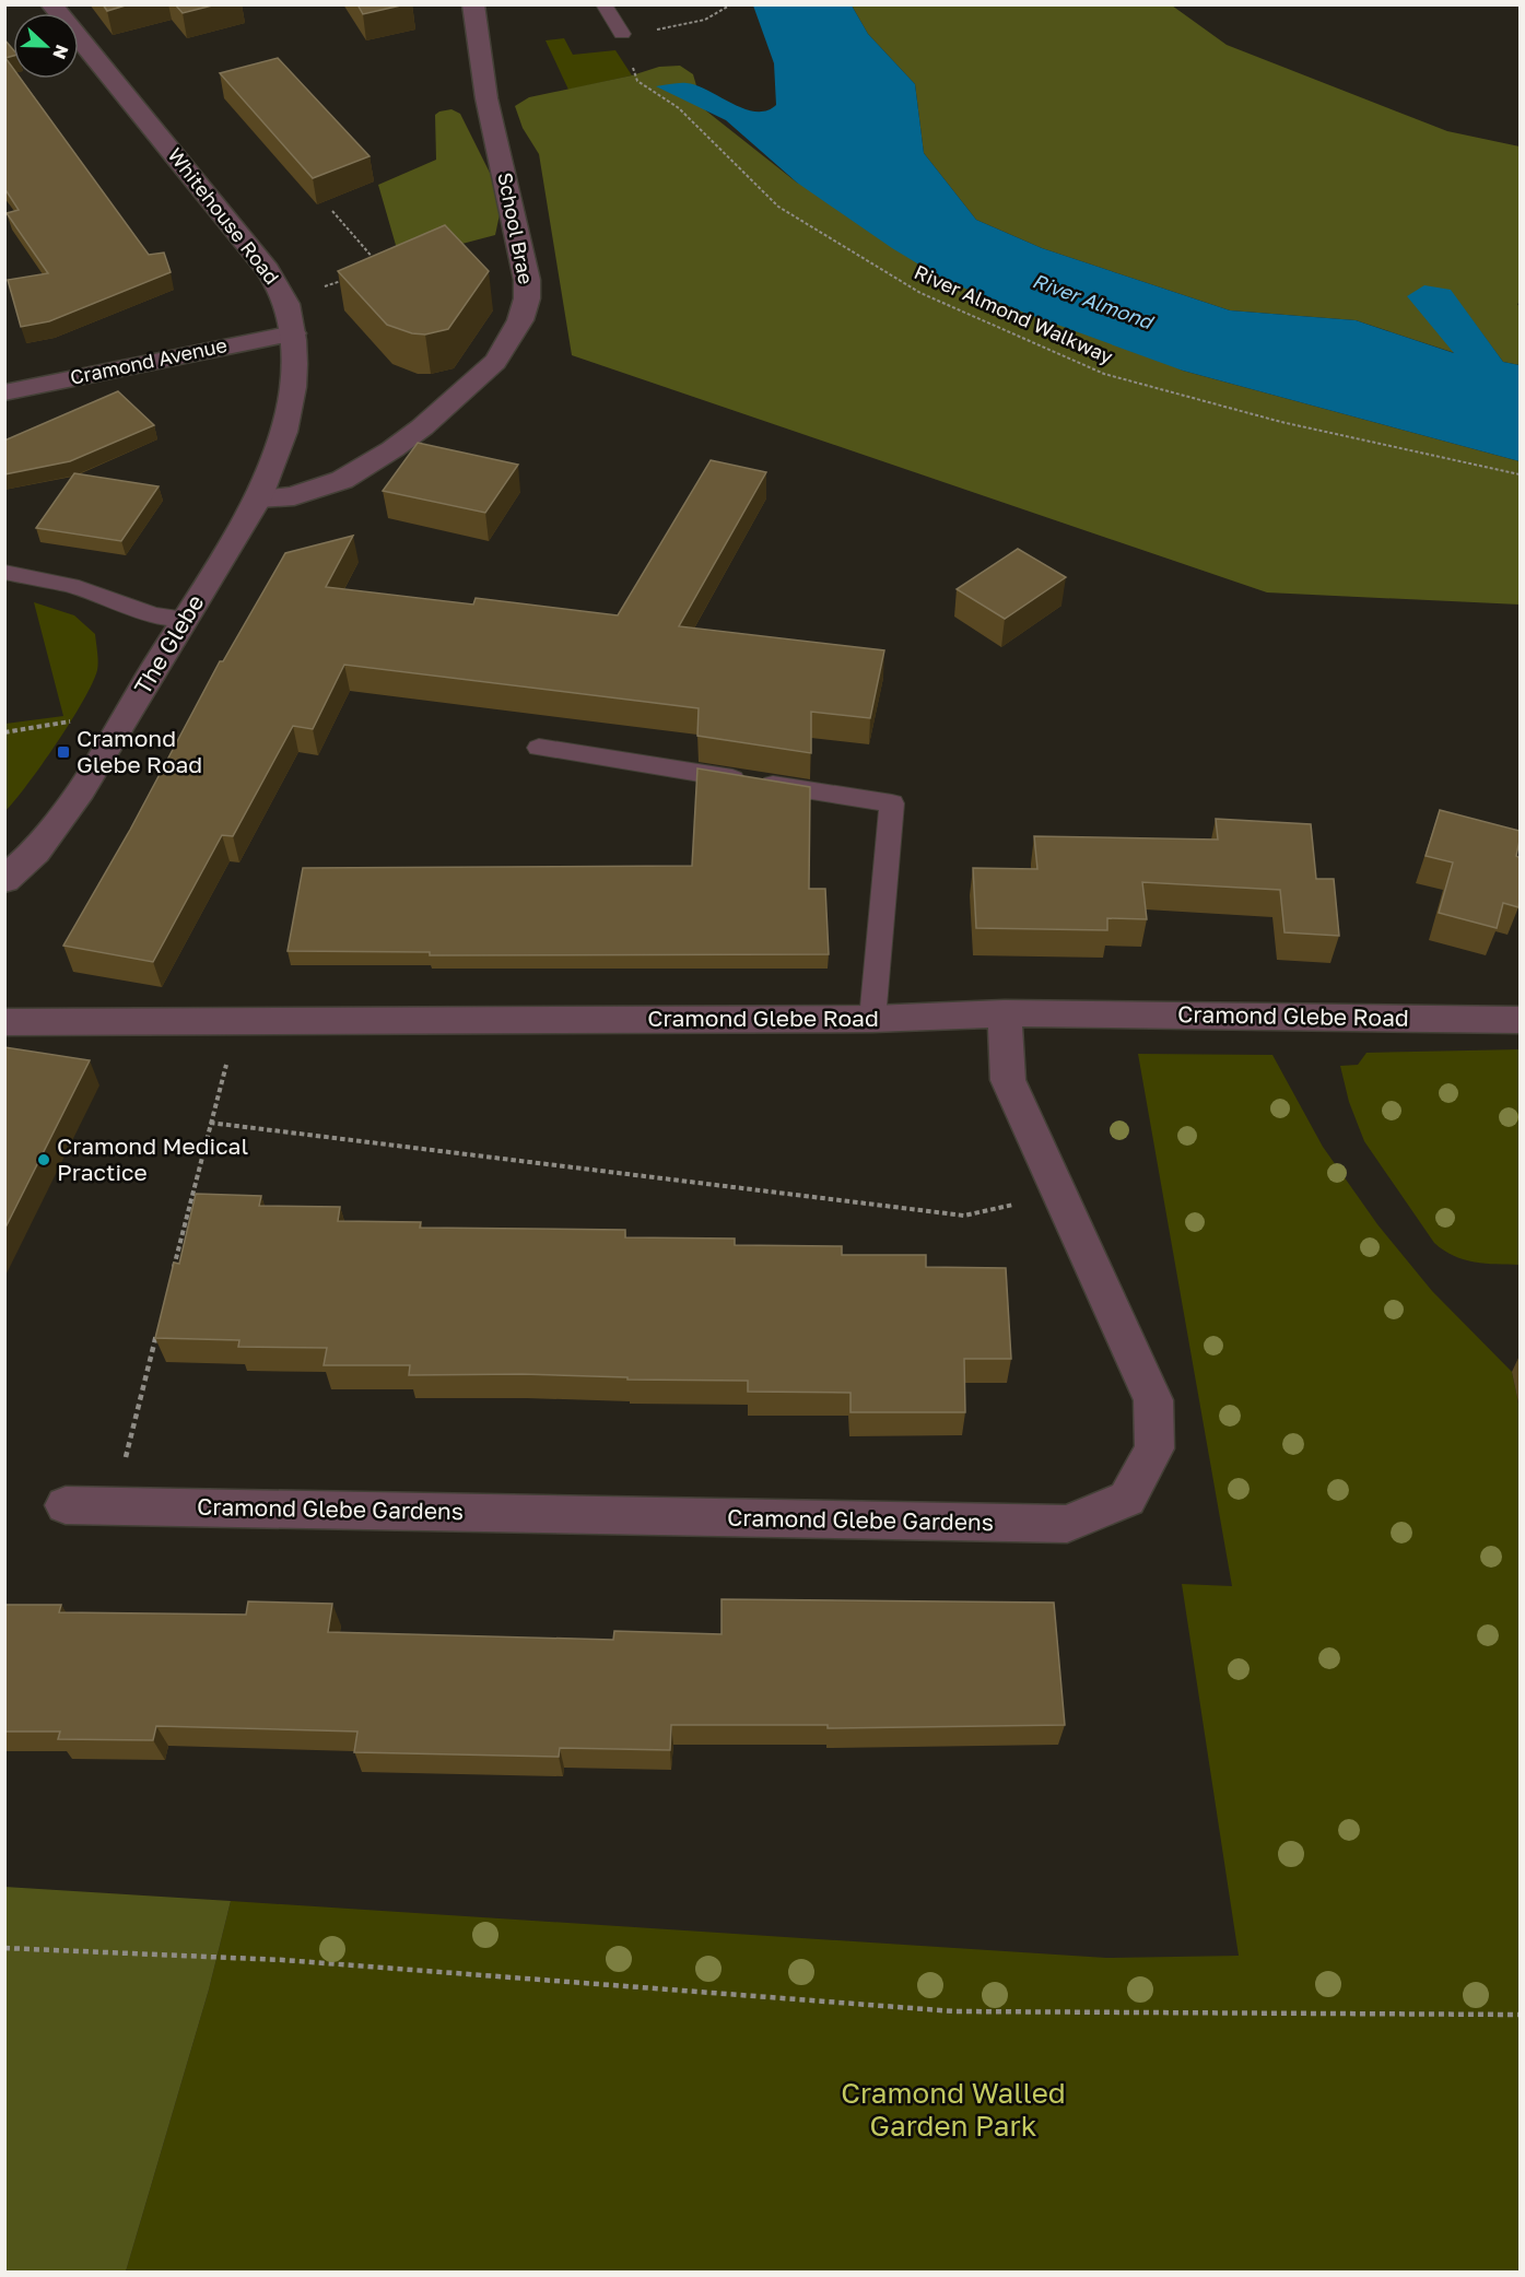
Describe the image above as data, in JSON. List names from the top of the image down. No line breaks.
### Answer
{"streets":{"street":["Whitehouse Road","School Brae","Cramond Avenue","The Glebe","Cramond Glebe Road","Cramond Glebe Gardens"],"path":["River Almond Walkway"]},"crossings":[["Whitehouse Road","School Brae"],["Whitehouse Road","Cramond Avenue"],["Whitehouse Road","The Glebe"],["School Brae","The Glebe"],["Cramond Glebe Road","Cramond Glebe Gardens"]],"water":["River Almond"],"parks":["Cramond Walled Garden Park"],"places":{"transit":["Cramond Glebe Road"],"other":["Cramond Medical Practice"]},"north":"right"}
